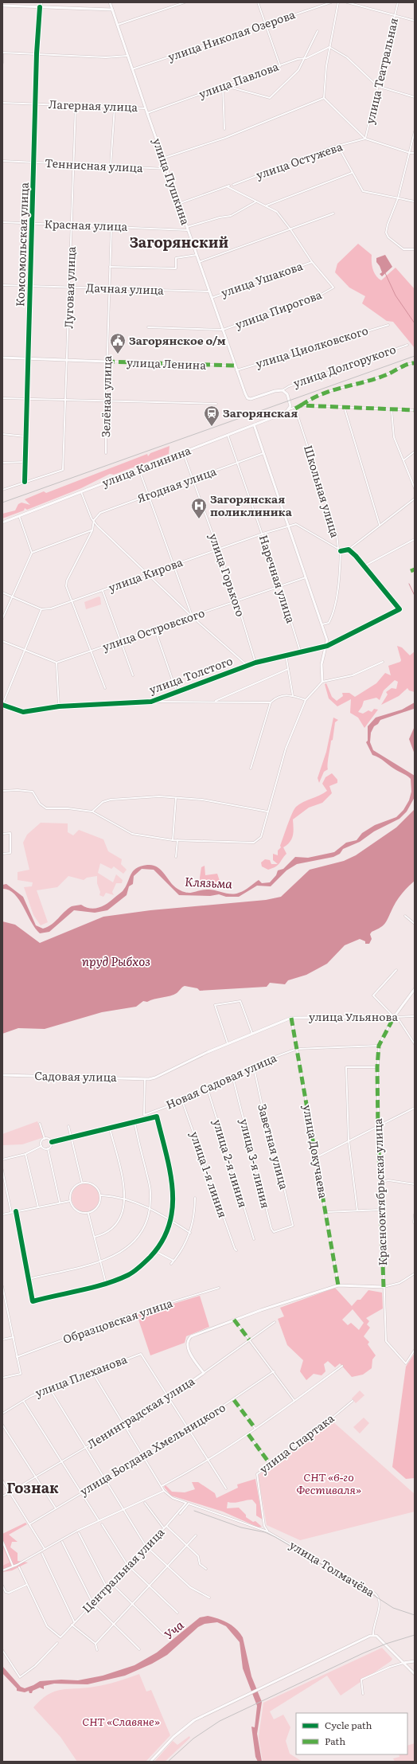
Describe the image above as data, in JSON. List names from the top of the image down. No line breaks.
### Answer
{"streets":{"street":["улица Николая Озерова","улица Театральная","улица Павлова","Лагерная улица","улица Остужева","Теннисная улица","улица Пушкина","Красная улица","Комсомольская улица","улица Ушакова","Луговая улица","Дачная улица","улица Пирогова","улица Циолковского","улица Ленина","улица Долгорукого","Зелёная улица","улица Калинина","Ягодная улица","Школьная улица","улица Кирова","улица Горького","Наречная улица","улица Островского","улица Толстого","улица Ульянова","Садовая улица","Новая Садовая улица","Заветная улица","улица Докучаева","улица 2-я линия","улица 3-я линия","улица 1-я линия","Краснооктябрьская улица","Образцовская улица","улица Плеханова","Ленинградская улица","улица Спартака","улица Богдана Хмельницкого","улица Толмачёва","Центральная улица"]},"crossings":[["улица Николая Озерова","улица Пушкина"],["улица Театральная","улица Остужева"],["улица Павлова","улица Пушкина"],["Лагерная улица","улица Пушкина"],["Лагерная улица","Комсомольская улица"],["Лагерная улица","Луговая улица"],["Теннисная улица","улица Пушкина"],["Теннисная улица","Комсомольская улица"],["Теннисная улица","Луговая улица"],["улица Пушкина","Красная улица"],["улица Пушкина","улица Ушакова"],["улица Пушкина","Дачная улица"],["улица Пушкина","улица Пирогова"],["улица Пушкина","улица Циолковского"],["улица Пушкина","улица Ленина"],["улица Пушкина","улица Долгорукого"],["Красная улица","Комсомольская улица"],["Красная улица","Луговая улица"],["Красная улица","Зелёная улица"],["Комсомольская улица","Луговая улица"],["Комсомольская улица","Дачная улица"],["Комсомольская улица","улица Ленина"],["улица Ушакова","улица Пирогова"],["Луговая улица","Дачная улица"],["Луговая улица","улица Ленина"],["Дачная улица","Зелёная улица"],["улица Ленина","Зелёная улица"],["улица Калинина","улица Горького"],["улица Калинина","Наречная улица"],["Ягодная улица","улица Горького"],["Ягодная улица","Наречная улица"],["улица Кирова","улица Горького"],["улица Кирова","Наречная улица"],["улица Горького","улица Островского"],["улица Горького","улица Толстого"],["Наречная улица","улица Островского"],["Наречная улица","улица Толстого"],["улица Ульянова","улица Докучаева"],["улица Ульянова","Краснооктябрьская улица"],["Садовая улица","Новая Садовая улица"],["Новая Садовая улица","Заветная улица"],["Новая Садовая улица","улица Докучаева"],["Новая Садовая улица","улица 2-я линия"],["Новая Садовая улица","улица 3-я линия"],["Новая Садовая улица","улица 1-я линия"],["Новая Садовая улица","Краснооктябрьская улица"],["Заветная улица","улица 3-я линия"],["улица Плеханова","Ленинградская улица"],["улица Спартака","улица Толмачёва"]],"districts":["Загорянский","Гознак"],"water":["Клязьма","пруд Рыбхоз","Уча"],"parks":["СНТ «6-го Фестиваля»","СНТ «Славяне»"],"places":{"public building":["Загорянское о/м"],"station":["Загорянская"],"hospital":["Загорянская поликлиника"]},"legend":["Cycle path","Path"]}
